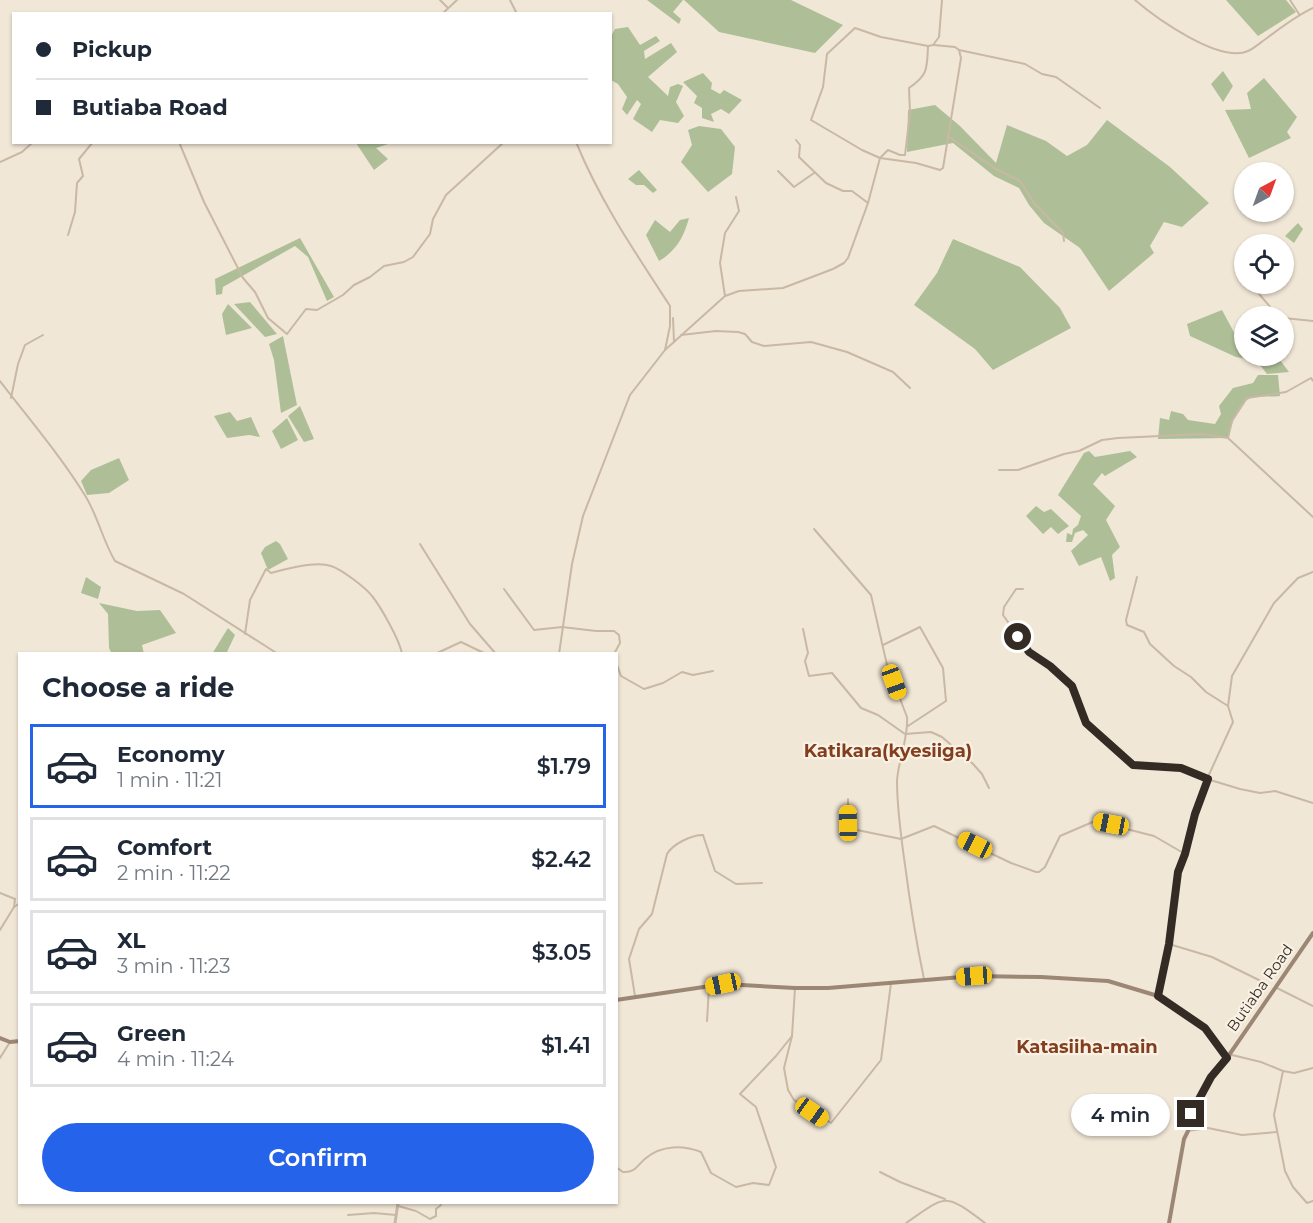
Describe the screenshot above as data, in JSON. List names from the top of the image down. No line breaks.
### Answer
{"streets":{"main road":["Butiaba Road"]},"districts":["Katikara(kyesiiga)","Katasiiha-main"],"north":"top right","page":{"banner":["Pickup","Butiaba Road"],"heading":"Choose a ride","list":[{"name":"Economy","note":"1 min · 11:21","value":"$1.79"},{"name":"Comfort","note":"2 min · 11:22","value":"$2.42"},{"name":"XL","note":"3 min · 11:23","value":"$3.05"},{"name":"Green","note":"4 min · 11:24","value":"$1.41"}],"bubble":"4 min","buttons":"Confirm"}}
